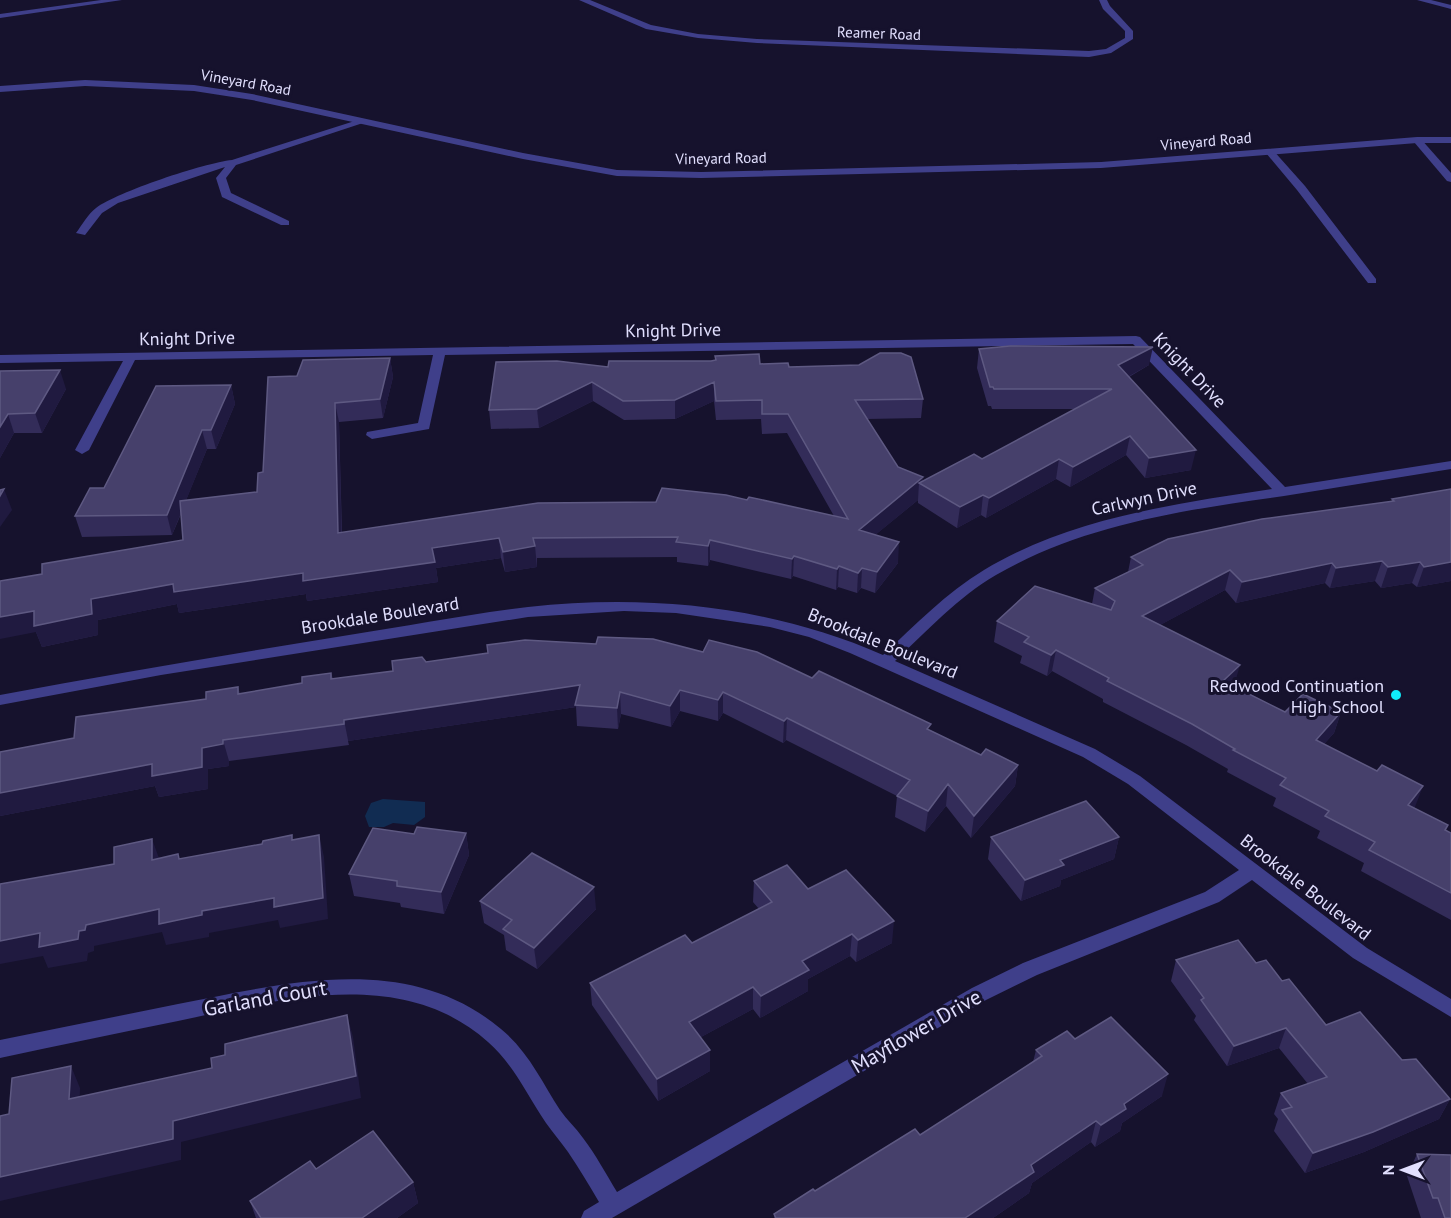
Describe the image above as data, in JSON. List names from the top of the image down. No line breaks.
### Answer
{"streets":{"street":["Reamer Road","Vineyard Road","Knight Drive","Carlwyn Drive","Brookdale Boulevard","Garland Court","Mayflower Drive"]},"crossings":[["Knight Drive","Carlwyn Drive"],["Carlwyn Drive","Brookdale Boulevard"],["Brookdale Boulevard","Mayflower Drive"],["Garland Court","Mayflower Drive"]],"places":["Redwood Continuation High School"],"north":"left"}
